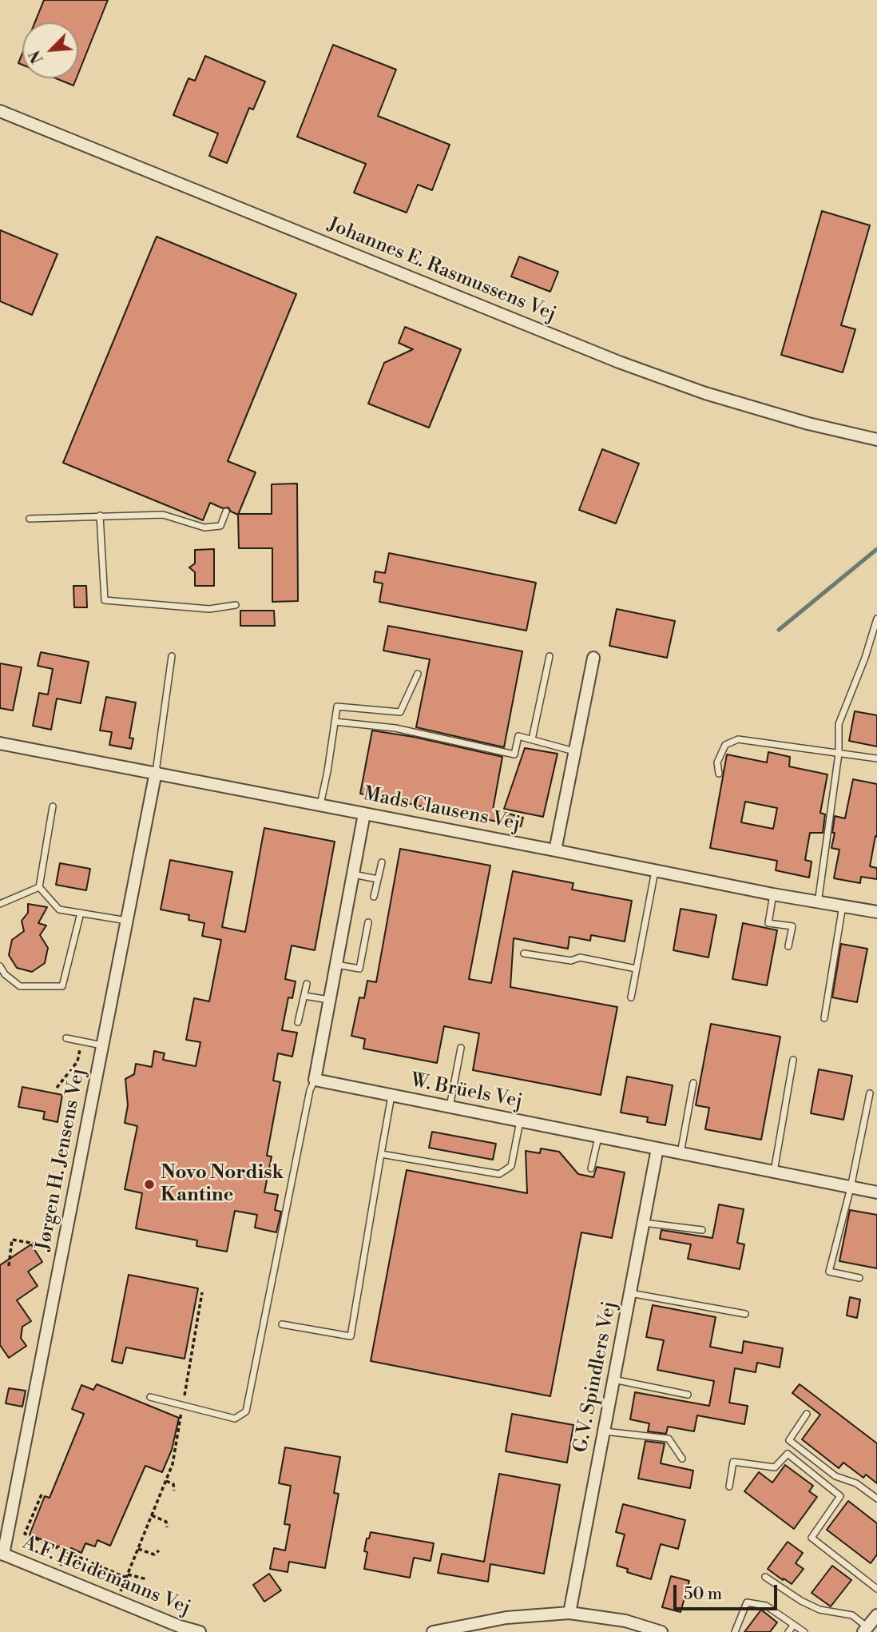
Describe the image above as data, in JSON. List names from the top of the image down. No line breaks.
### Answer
{"streets":{"street":["Johannes E. Rasmussens Vej","Mads Clausens Vej","W. Brüels Vej","Jørgen H. Jensens Vej","G.V. Spindlers Vej","A.F. Heidemanns Vej"]},"crossings":[["Mads Clausens Vej","Jørgen H. Jensens Vej"],["W. Brüels Vej","G.V. Spindlers Vej"],["Jørgen H. Jensens Vej","A.F. Heidemanns Vej"]],"places":["Novo Nordisk Kantine"],"scale_bar":"50 m","north":"bottom left"}
